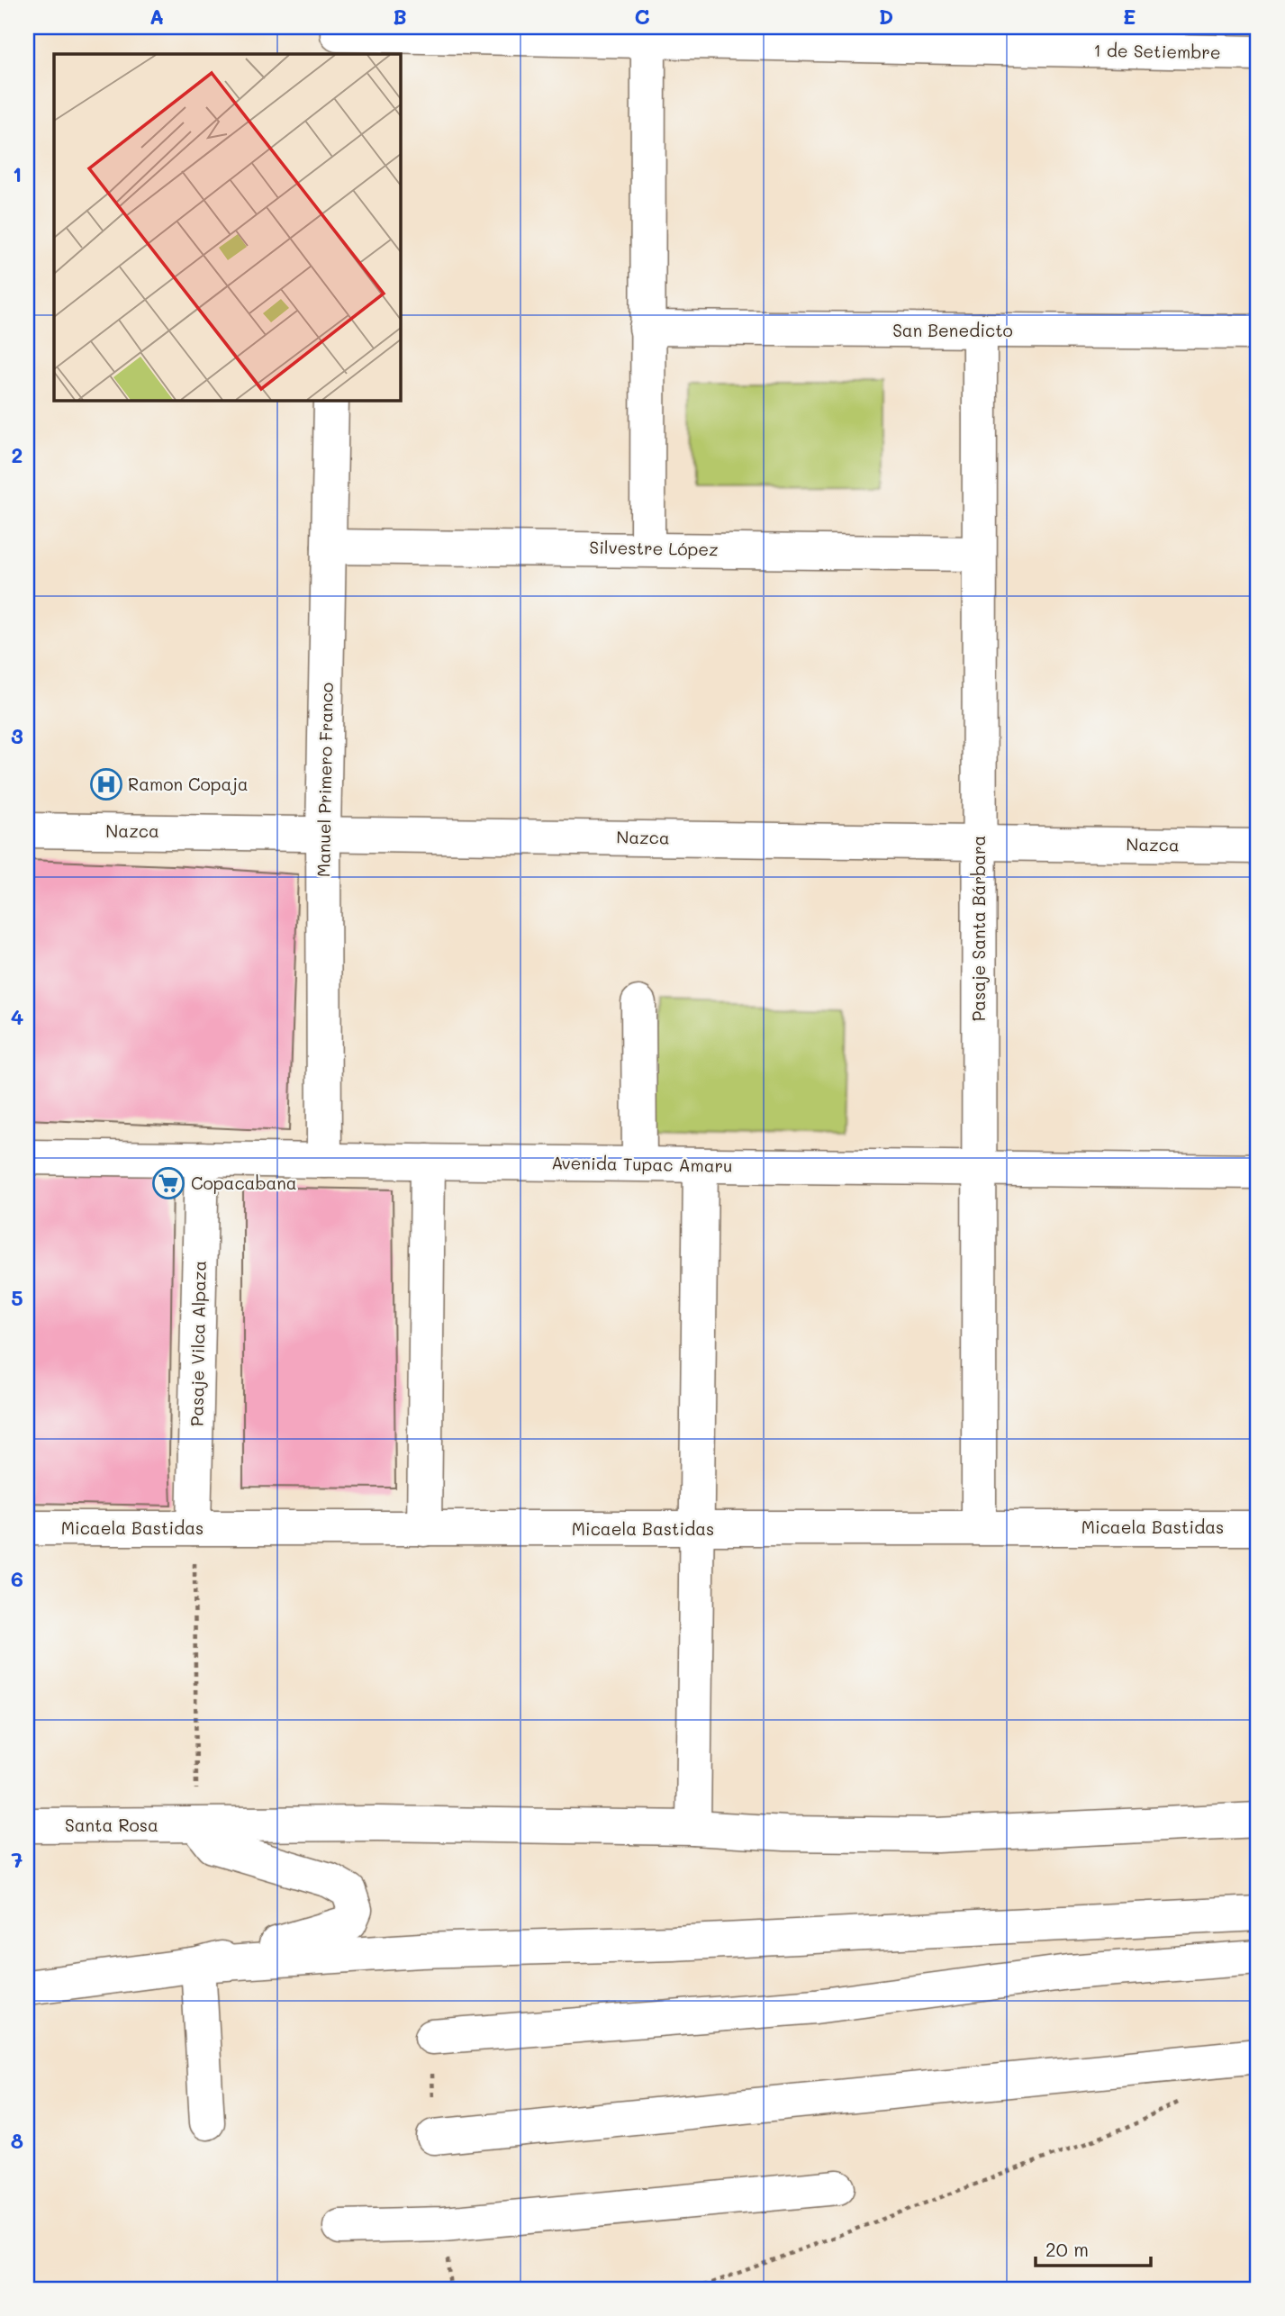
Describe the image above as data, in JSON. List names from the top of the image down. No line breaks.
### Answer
{"streets":{"street":["1 de Setiembre","San Benedicto","Silvestre López","Manuel Primero Franco","Nazca","Pasaje Santa Bárbara","Avenida Tupac Amaru","Pasaje Vilca Alpaza","Micaela Bastidas","Santa Rosa"]},"crossings":[["San Benedicto","Pasaje Santa Bárbara"],["Silvestre López","Manuel Primero Franco"],["Silvestre López","Pasaje Santa Bárbara"],["Manuel Primero Franco","Nazca"],["Manuel Primero Franco","Avenida Tupac Amaru"],["Nazca","Pasaje Santa Bárbara"],["Pasaje Santa Bárbara","Avenida Tupac Amaru"],["Pasaje Santa Bárbara","Micaela Bastidas"],["Avenida Tupac Amaru","Pasaje Vilca Alpaza"],["Pasaje Vilca Alpaza","Micaela Bastidas"]],"places":{"hospital":["Ramon Copaja"],"supermarket":["Copacabana"]},"scale_bar":"20 m","grid":{"columns":["A","B","C","D","E"],"rows":["1","2","3","4","5","6","7","8"]}}
